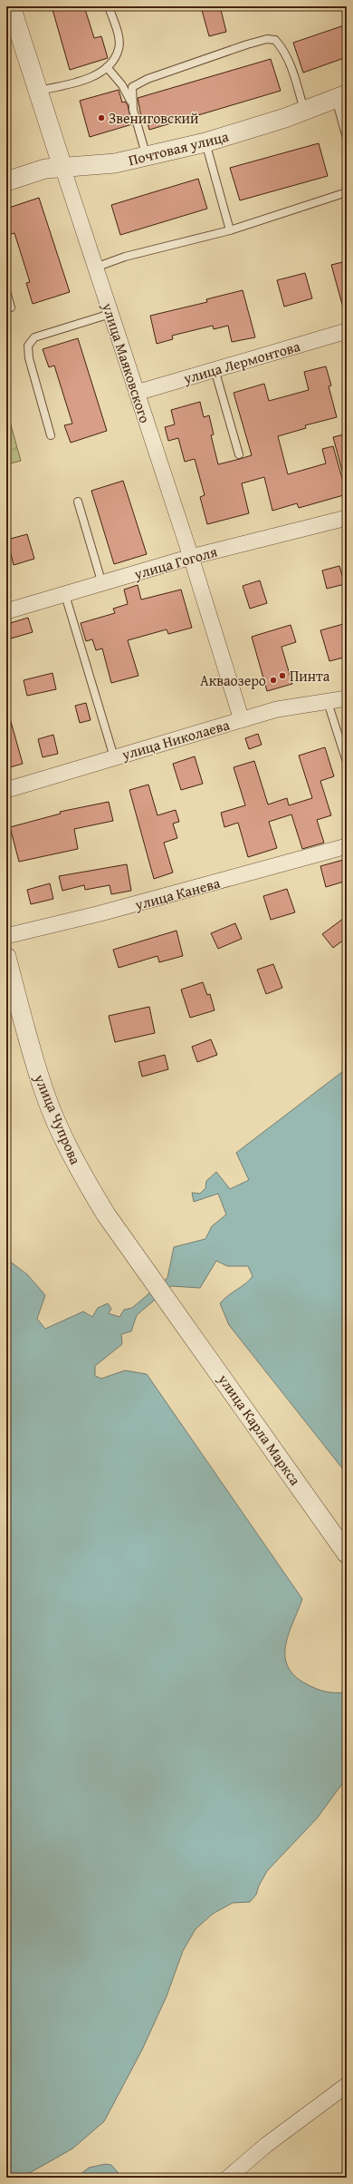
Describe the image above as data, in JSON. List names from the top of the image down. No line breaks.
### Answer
{"streets":{"street":["Почтовая улица","улица Лермонтова","улица Маяковского","улица Гоголя","улица Николаева","улица Канева","улица Чупрова","улица Карла Маркса"]},"crossings":[["Почтовая улица","улица Маяковского"],["улица Лермонтова","улица Маяковского"],["улица Маяковского","улица Гоголя"],["улица Маяковского","улица Николаева"],["улица Чупрова","улица Карла Маркса"]],"places":["Звениговский","Пинта","Акваозеро"]}
